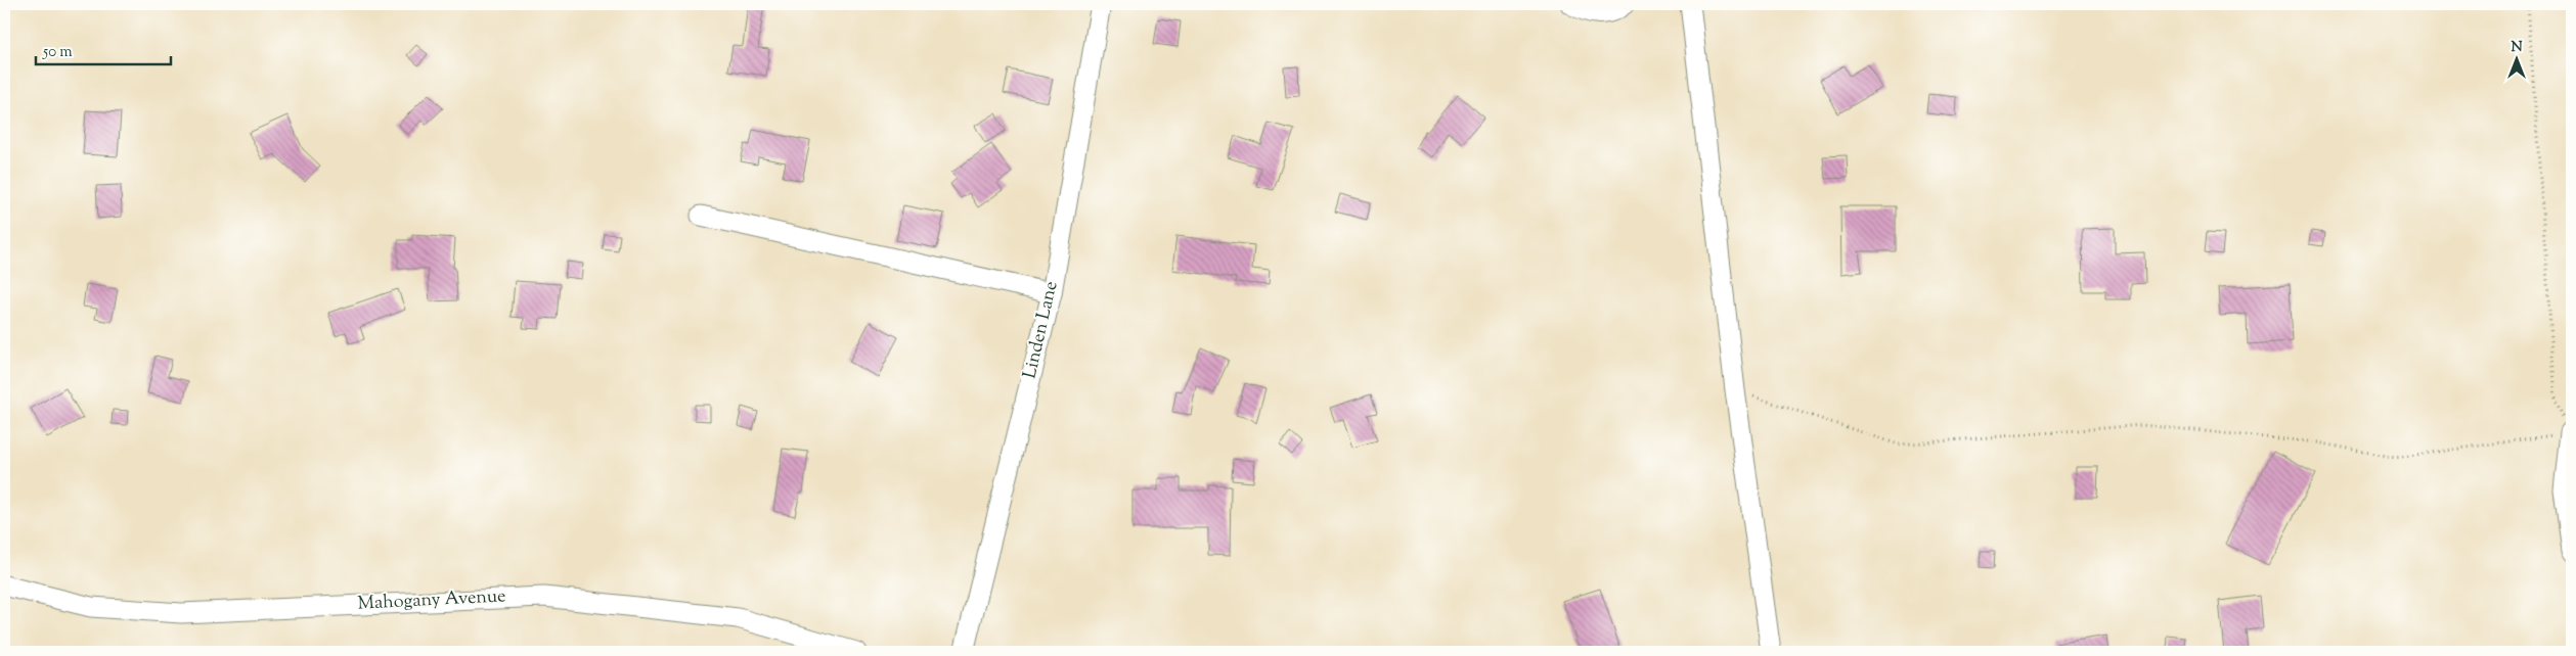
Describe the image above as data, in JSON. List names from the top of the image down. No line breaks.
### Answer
{"streets":{"street":["Linden Lane","Mahogany Avenue"]},"scale_bar":"50 m","north":"top"}
